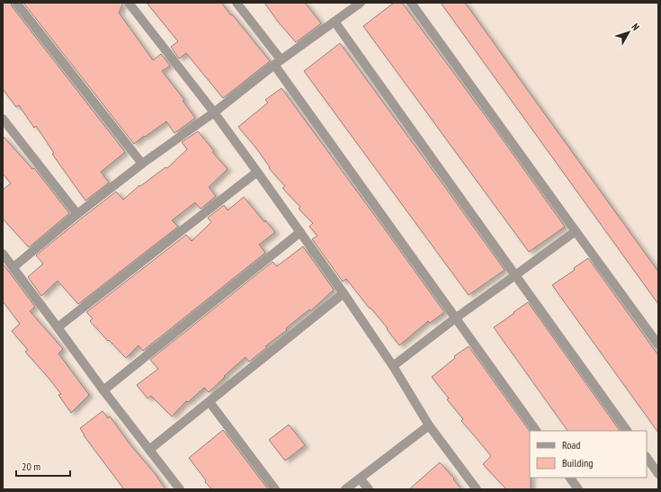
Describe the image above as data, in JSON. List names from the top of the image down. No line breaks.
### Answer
{"legend":["Road","Building"],"scale_bar":"20 m","north":"top right"}
